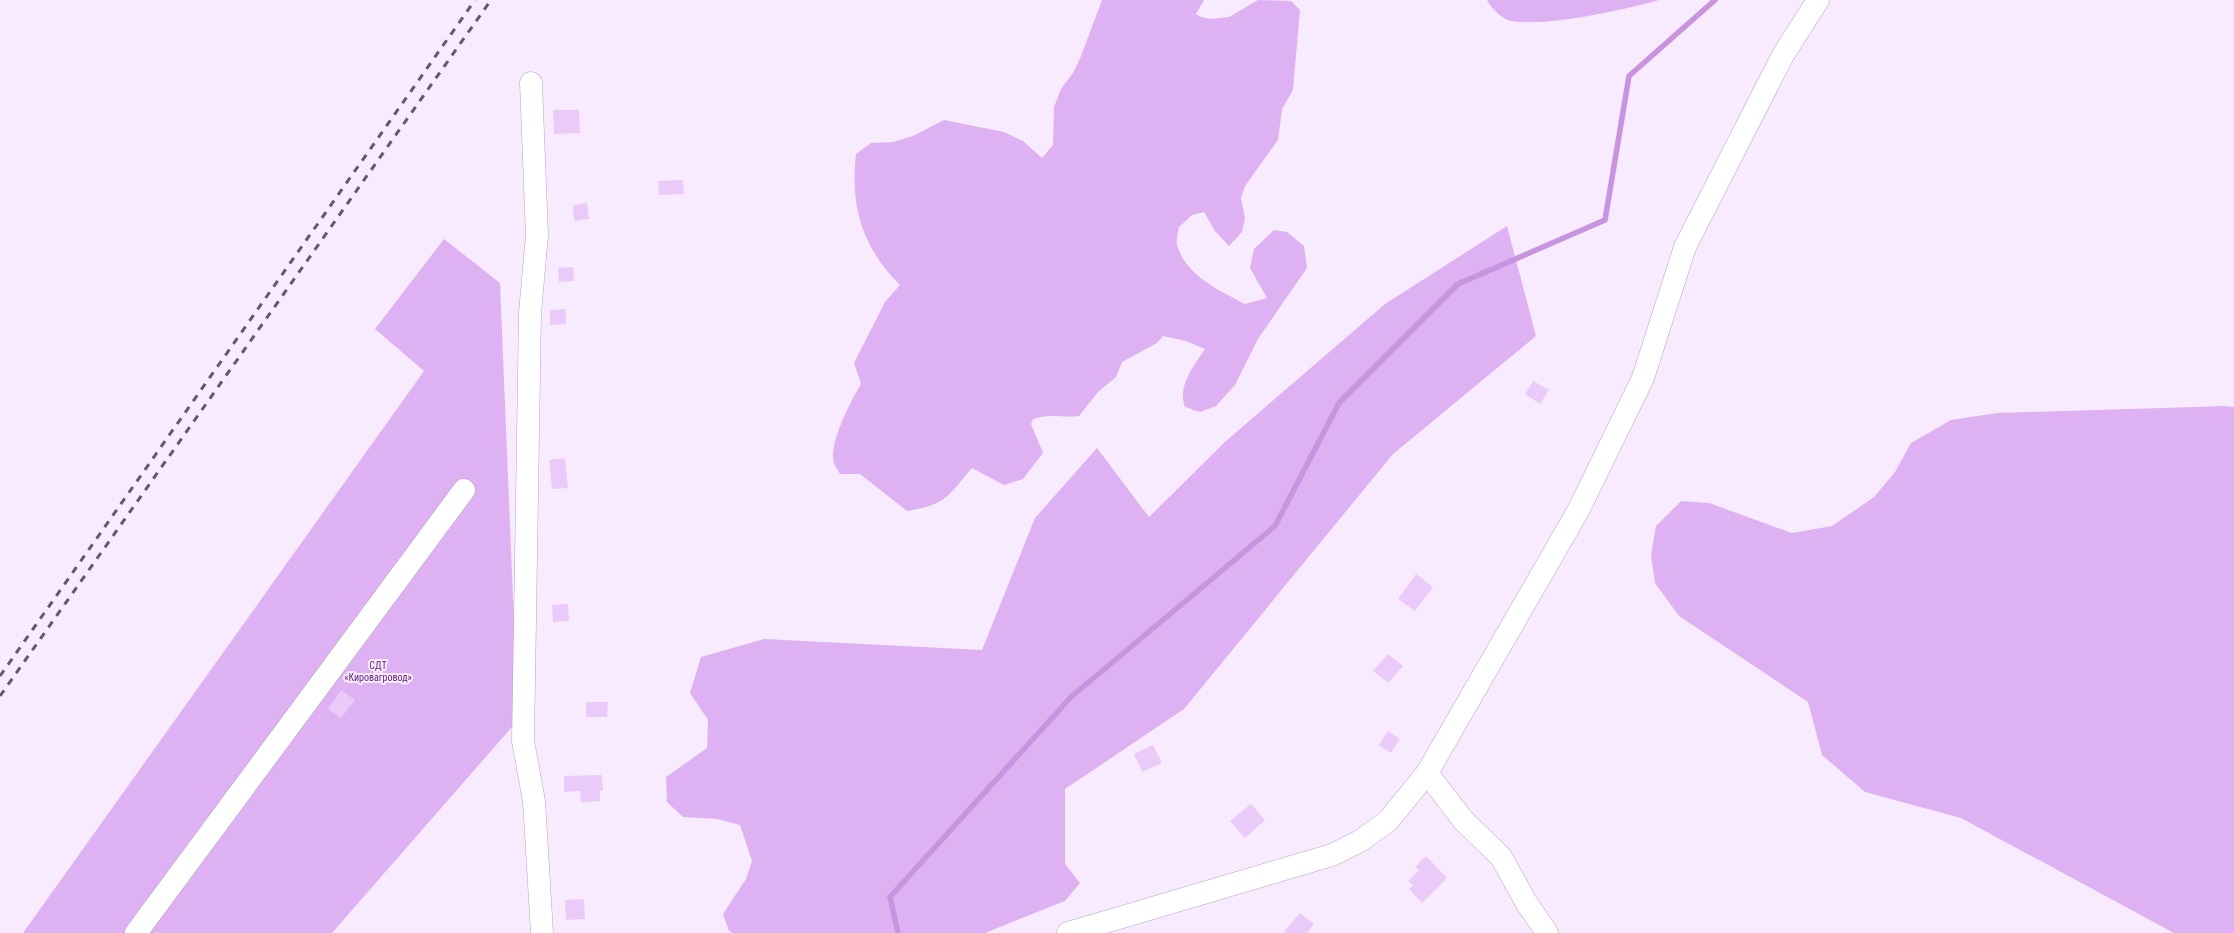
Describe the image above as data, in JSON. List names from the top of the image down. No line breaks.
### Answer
{"parks":["СДТ «Кировагровод»"]}
